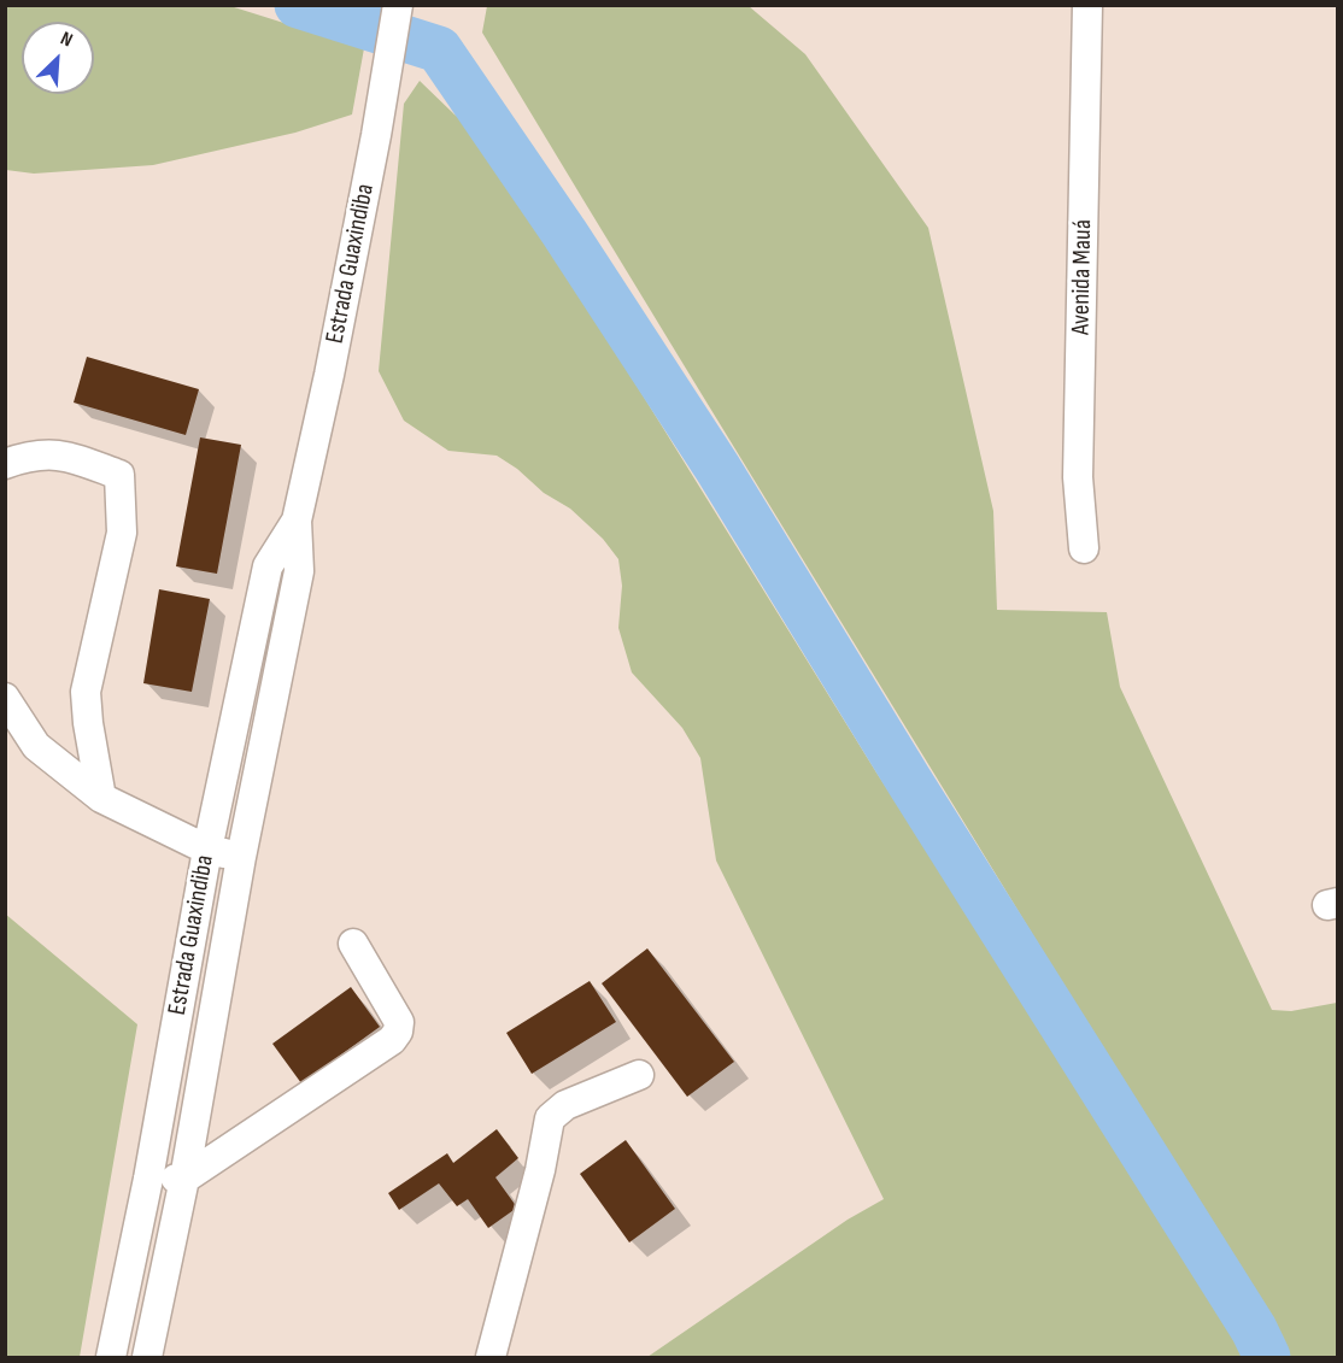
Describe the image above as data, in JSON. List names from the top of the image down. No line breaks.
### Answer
{"streets":{"street":["Estrada Guaxindiba","Avenida Mauá"]},"north":"top right"}
